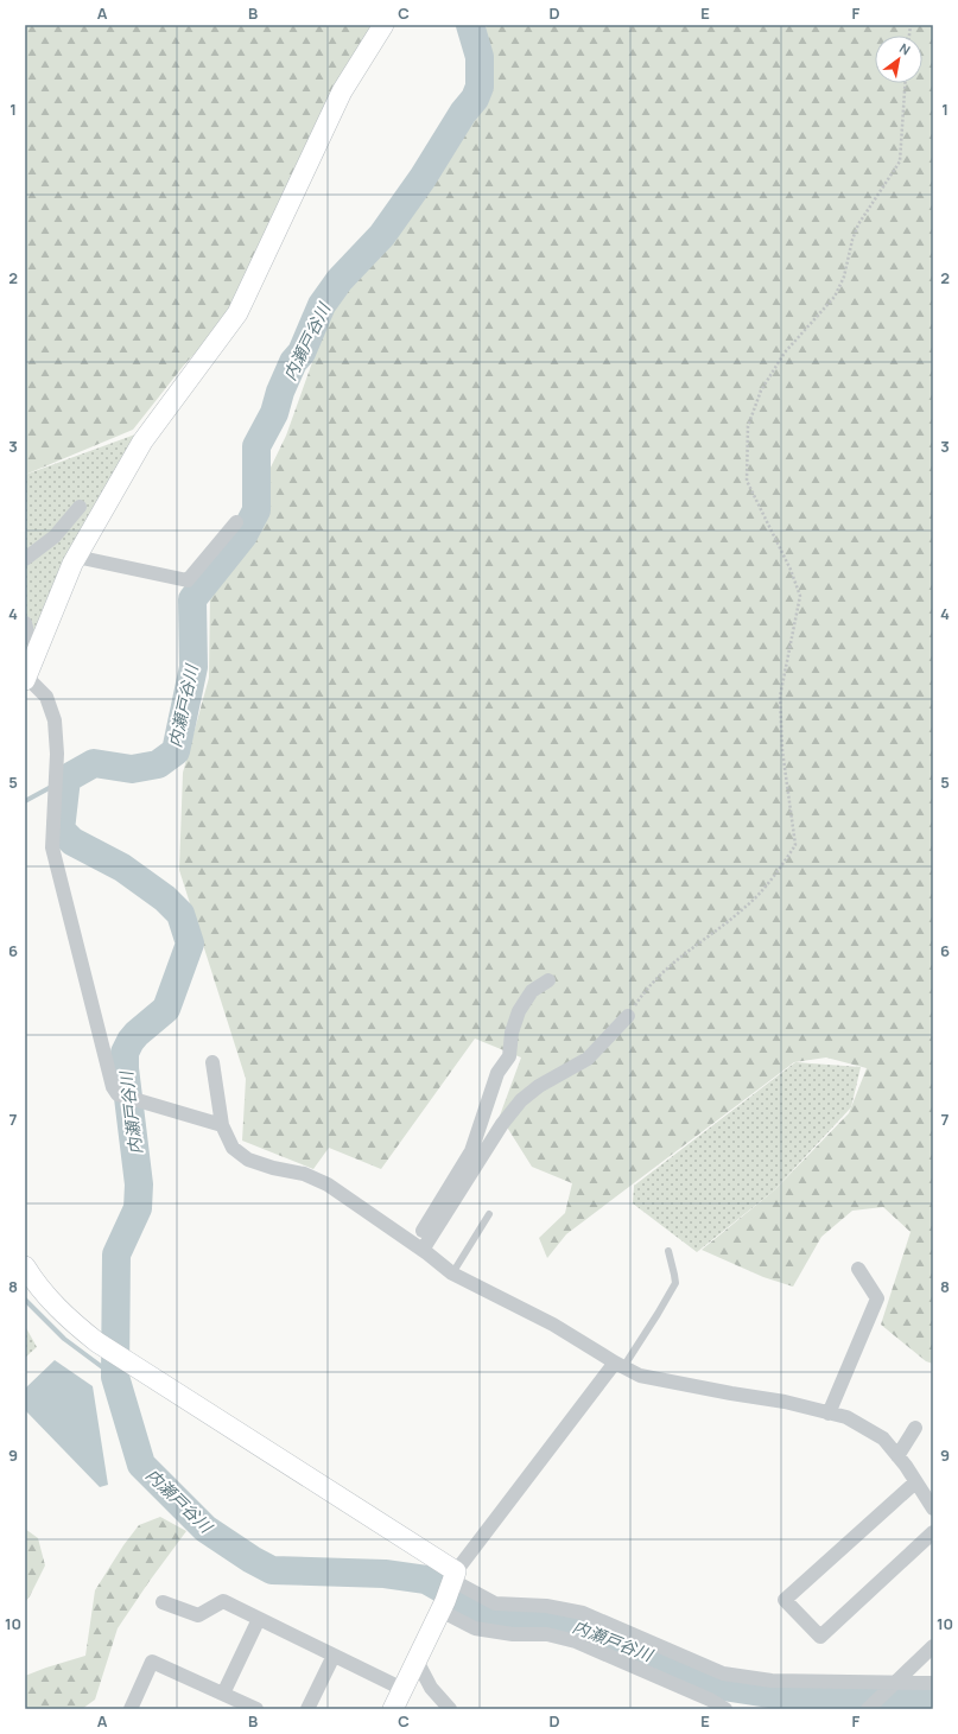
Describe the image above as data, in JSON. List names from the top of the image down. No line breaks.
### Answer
{"water":["内瀬戸谷川"],"north":"top right","grid":{"columns":["A","B","C","D","E","F"],"rows":["1","2","3","4","5","6","7","8","9","10"]}}
